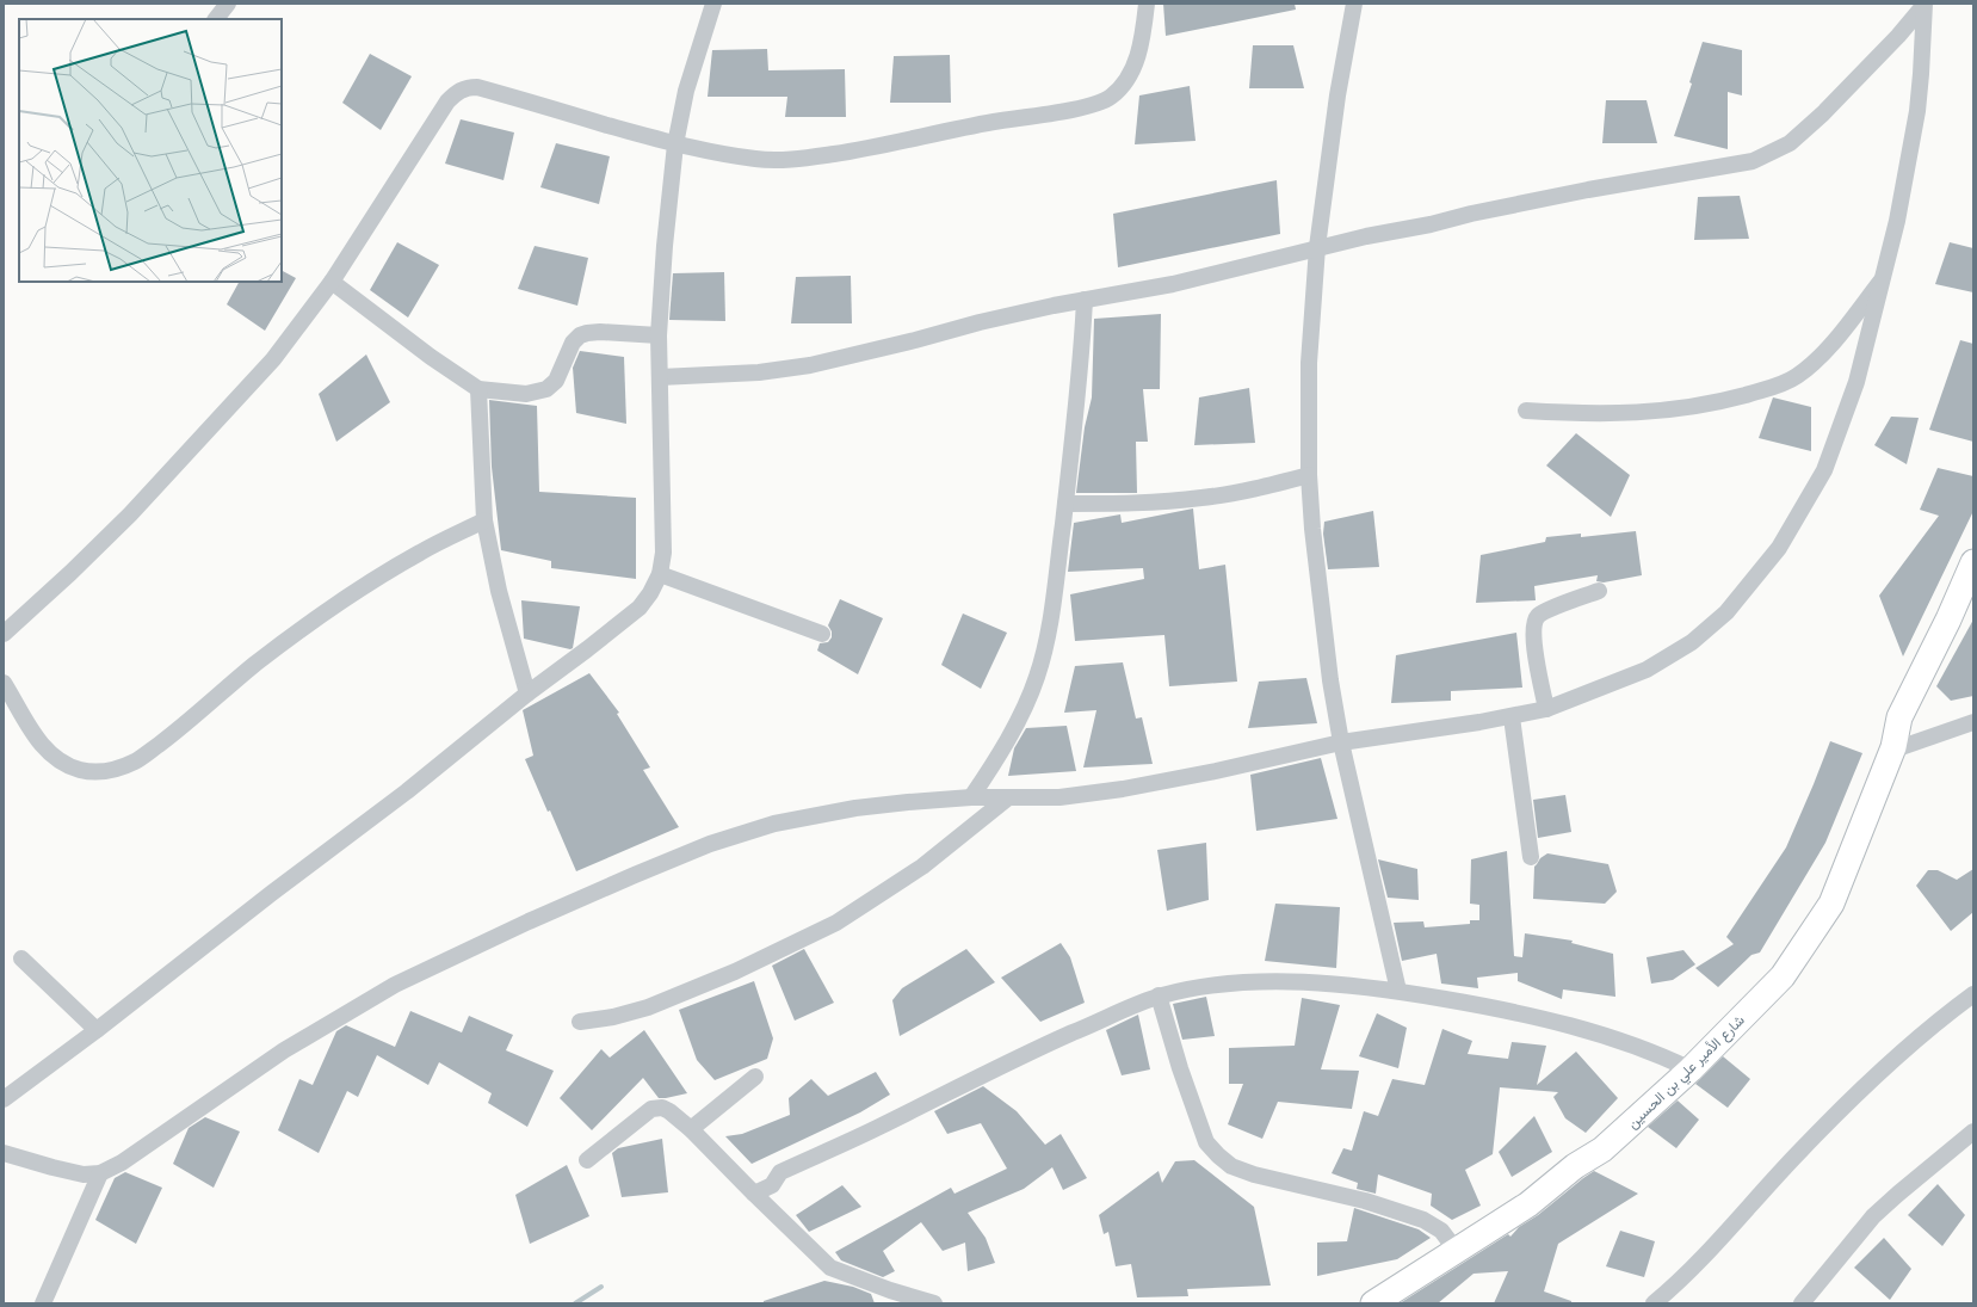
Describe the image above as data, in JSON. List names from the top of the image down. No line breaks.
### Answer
{"streets":{"street":["شارع الأمير علي بن الحسين"]}}
